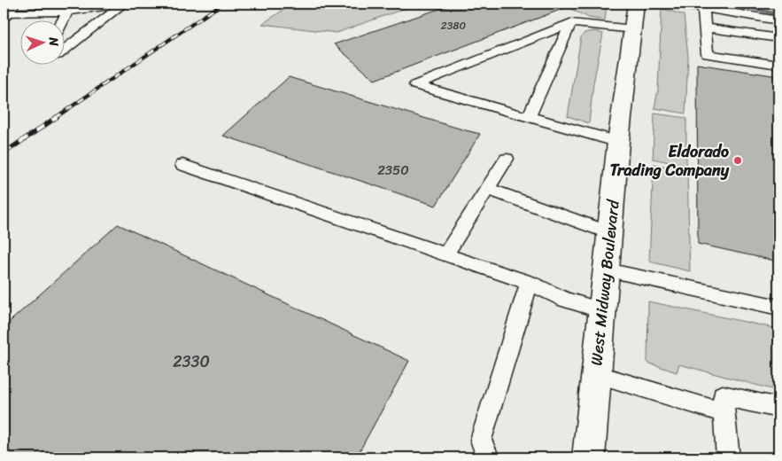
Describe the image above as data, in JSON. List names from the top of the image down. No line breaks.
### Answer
{"streets":{"street":["West Midway Boulevard"]},"places":["Eldorado Trading Company"],"house_numbers":["2380","2350","2330"],"north":"right"}
